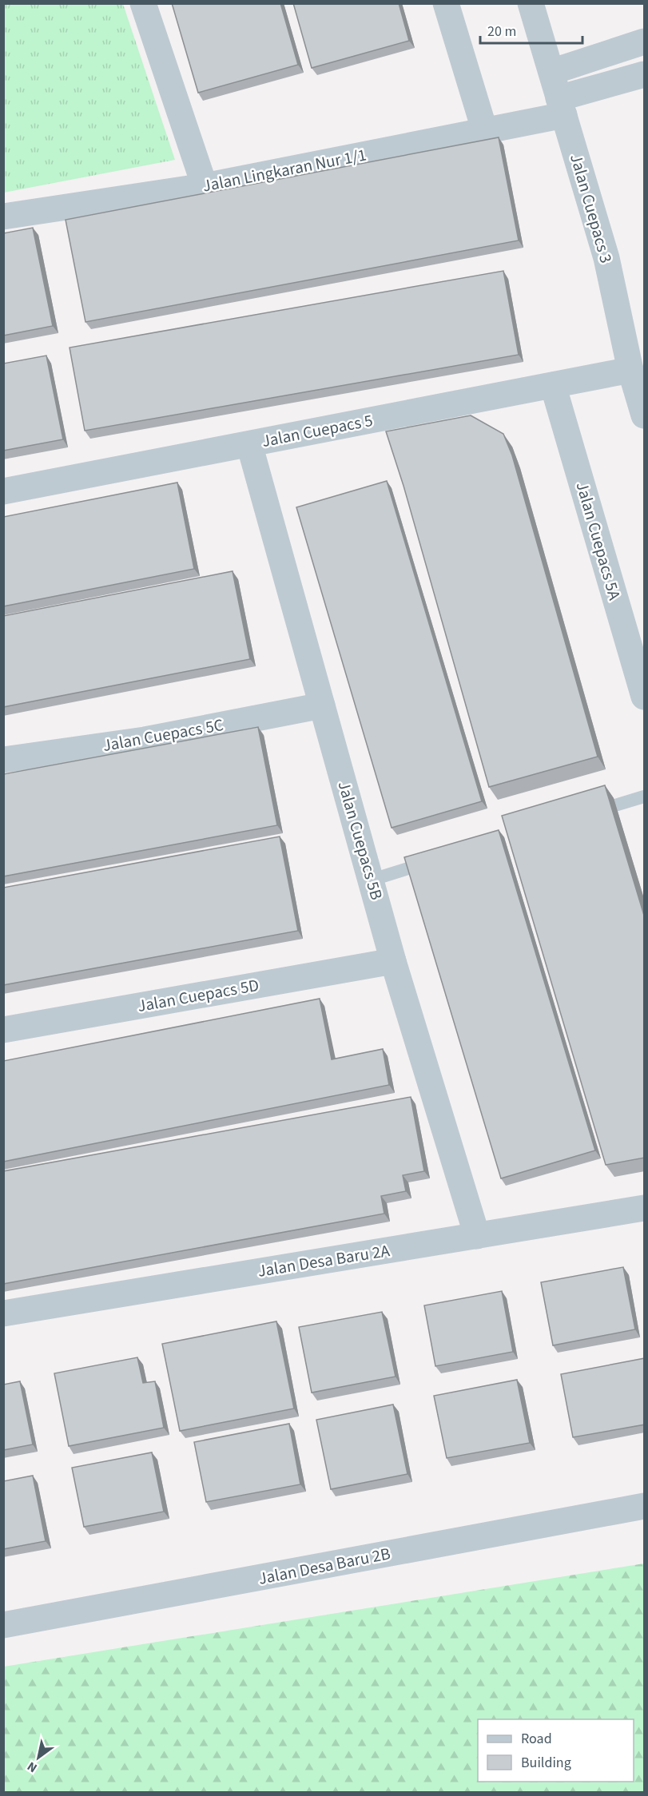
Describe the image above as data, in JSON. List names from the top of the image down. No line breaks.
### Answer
{"streets":{"street":["Jalan Lingkaran Nur 1/1","Jalan Cuepacs 3","Jalan Cuepacs 5","Jalan Cuepacs 5A","Jalan Cuepacs 5C","Jalan Cuepacs 5B","Jalan Cuepacs 5D","Jalan Desa Baru 2A","Jalan Desa Baru 2B"]},"crossings":[["Jalan Lingkaran Nur 1/1","Jalan Cuepacs 3"],["Jalan Cuepacs 3","Jalan Cuepacs 5"],["Jalan Cuepacs 5","Jalan Cuepacs 5A"],["Jalan Cuepacs 5","Jalan Cuepacs 5B"],["Jalan Cuepacs 5C","Jalan Cuepacs 5B"],["Jalan Cuepacs 5B","Jalan Cuepacs 5D"],["Jalan Cuepacs 5B","Jalan Desa Baru 2A"]],"legend":["Road","Building"],"scale_bar":"20 m","north":"bottom left"}
